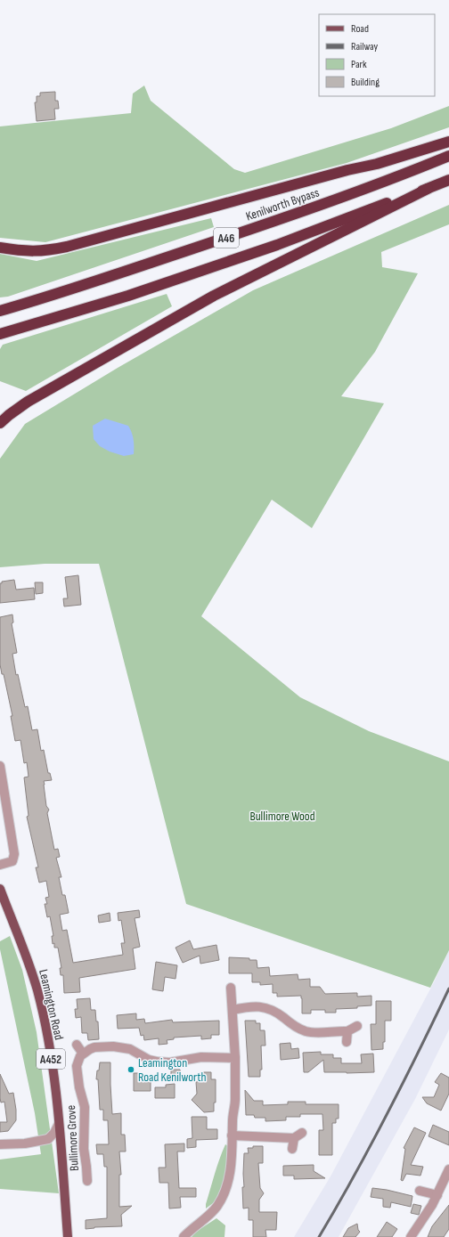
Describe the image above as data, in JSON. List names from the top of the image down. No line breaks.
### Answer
{"streets":{"highway":["Kenilworth Bypass","A46"],"main road":["Leamington Road","A452"],"street":["Bullimore Grove"]},"parks":["Bullimore Wood"],"places":["Leamington Road Kenilworth"],"legend":["Road","Railway","Park","Building"]}
